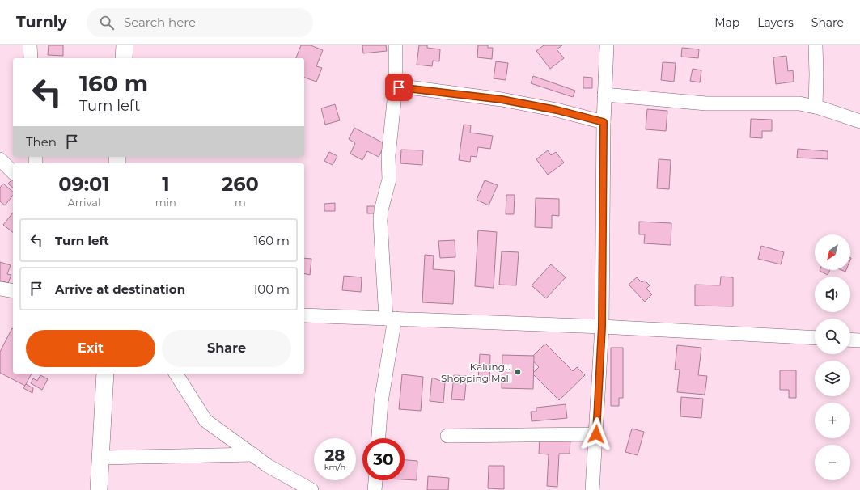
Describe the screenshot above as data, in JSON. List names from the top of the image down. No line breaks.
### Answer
{"places":["Kalungu Shopping Mall"],"north":"bottom left","page":{"header":"Turnly","search":"Search here","nav":["Map","Layers","Share"],"turn":["160 m","Turn left"],"then":"Then","eta":["09:01","Arrival","1","min","260","m"],"list":[{"name":"Turn left","value":"160 m"},{"name":"Arrive at destination","value":"100 m"}],"map_buttons":["+","−"],"buttons":["Exit","Share"],"speed":"28 km/h","limit":"30"}}
